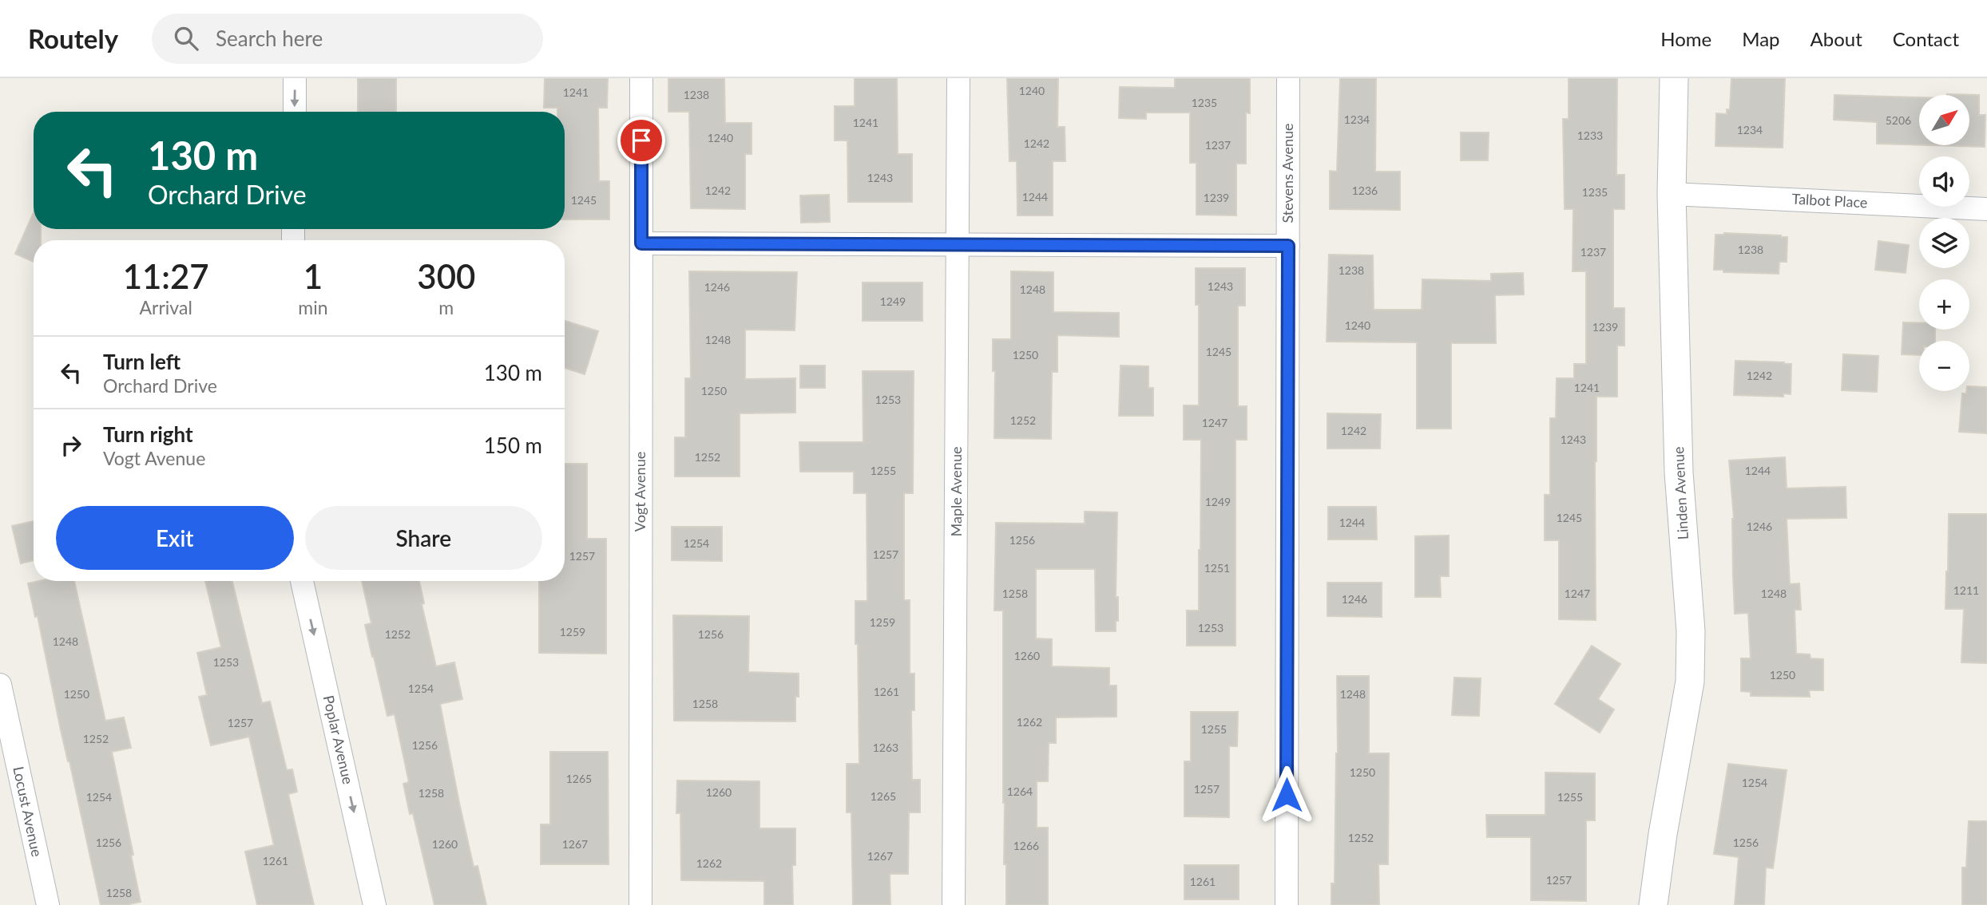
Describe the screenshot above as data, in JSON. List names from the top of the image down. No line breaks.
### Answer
{"streets":{"street":["Stevens Avenue","Talbot Place","Vogt Avenue","Maple Avenue","Linden Avenue","Poplar Avenue","Locust Avenue"]},"crossings":[["Talbot Place","Linden Avenue"]],"one_way":["Poplar Avenue"],"house_numbers":["1240","1241","1238","1235","1234","5206","1241","1234","1233","1240","1242","1237","1243","1242","1236","1235","1244","1239","1245","1238","1237","1238","1243","1246","1248","1249","1240","1239","1248","1245","1250","1242","1241","1250","1253","1252","1247","1242","1243","1252","1255","1244","1249","1245","1244","1246","1256","1254","1257","1257","1251","1211","1258","1247","1248","1246","1259","1253","1259","1252","1256","1248","1260","1253","1250","1254","1261","1250","1248","1258","1262","1257","1255","1252","1256","1263","1250","1265","1254","1257","1264","1260","1258","1265","1254","1255","1252","1256","1256","1260","1267","1266","1267","1261","1262","1257","1261","1258"],"north":"top right","page":{"header":"Routely","search":"Search here","nav":["Home","Map","About","Contact"],"map_buttons":["+","−"],"turn":["130 m","Orchard Drive"],"eta":["11:27","Arrival","1","min","300","m"],"list":[{"name":"Turn left","note":"Orchard Drive","value":"130 m"},{"name":"Turn right","note":"Vogt Avenue","value":"150 m"}],"buttons":["Exit","Share"]}}
